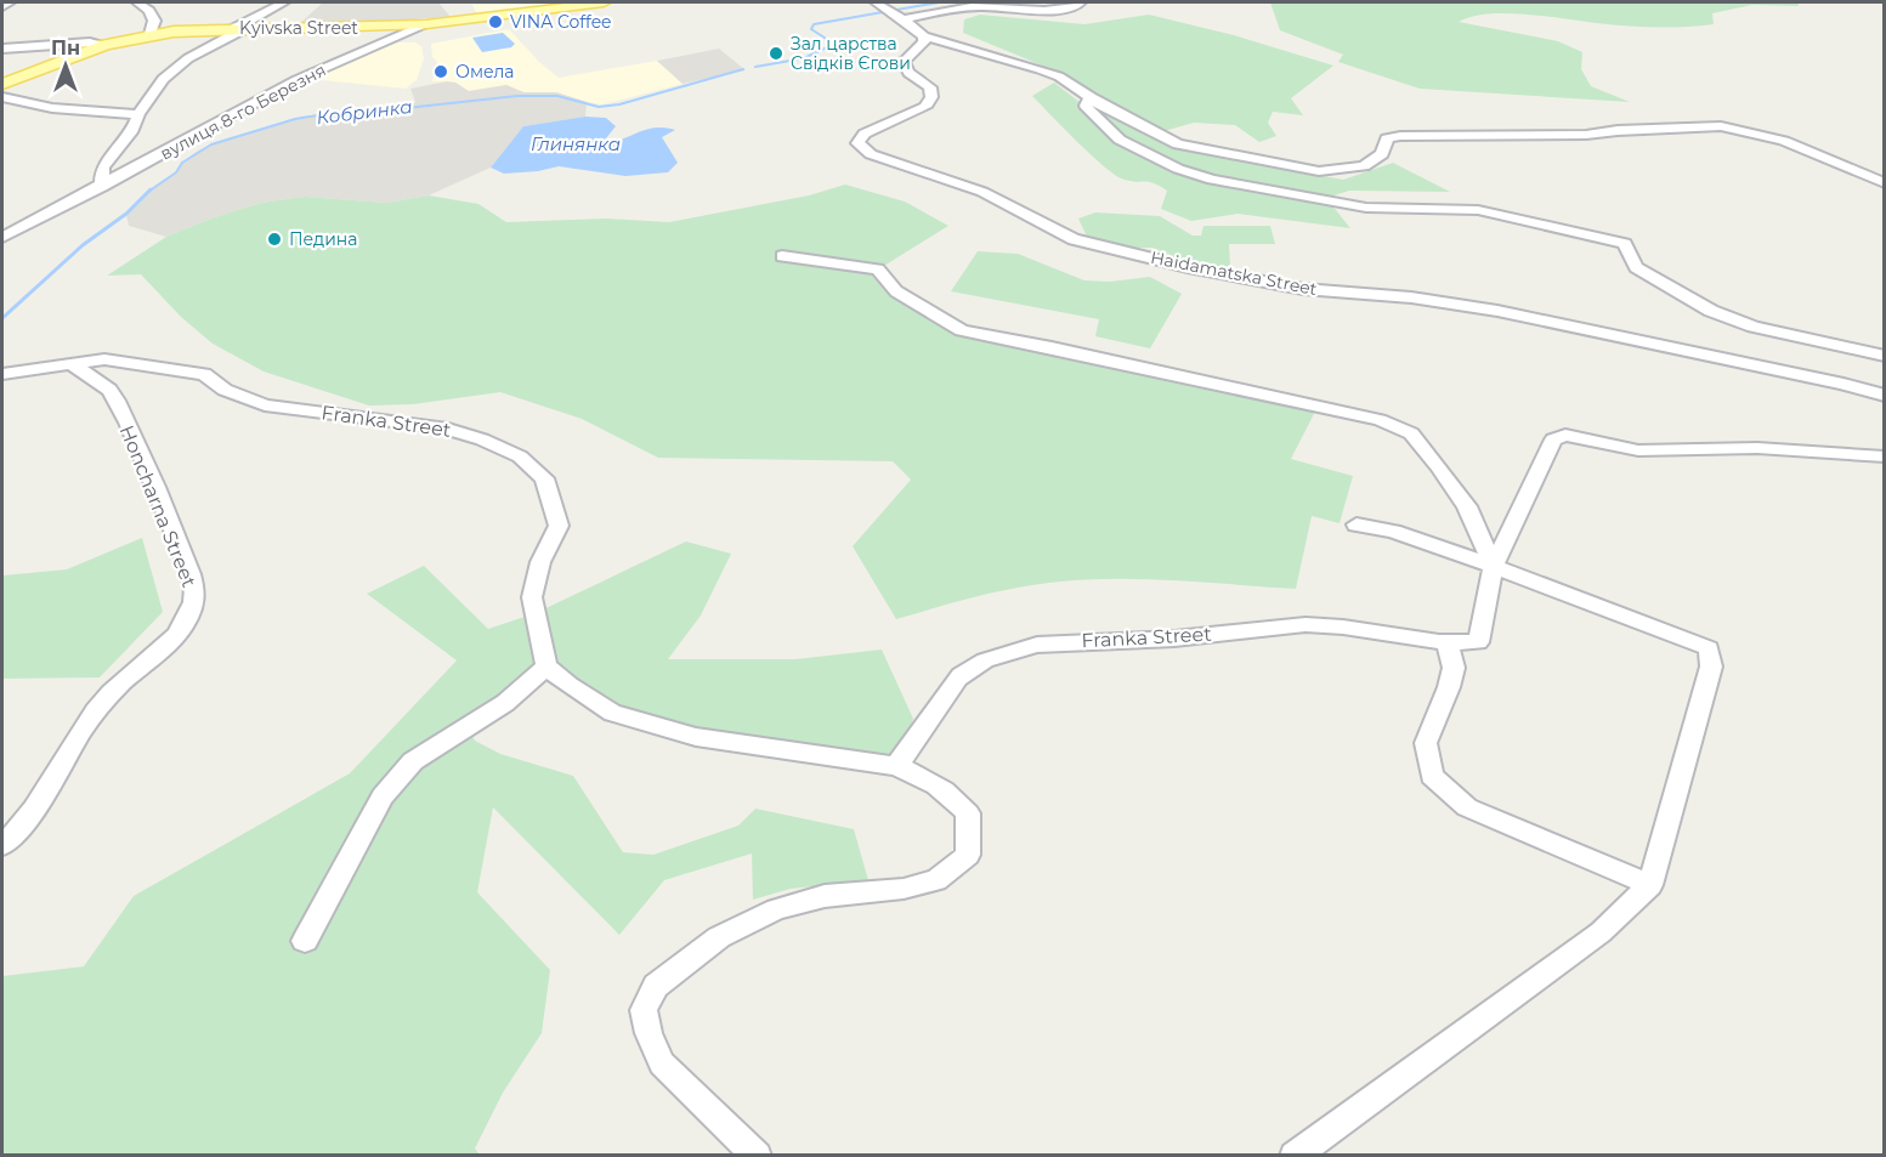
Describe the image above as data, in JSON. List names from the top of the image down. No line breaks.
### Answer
{"streets":{"main road":["Kyivska Street"],"street":["вулиця 8-го Березня","Haidamatska Street","Franka Street","Honcharna Street"]},"crossings":[["Kyivska Street","вулиця 8-го Березня"],["Franka Street","Honcharna Street"]],"water":["Кобринка","Глинянка"],"places":["VINA Coffee","Зал царства Свідків Єгови","Омела","Педина"],"north":"top"}
